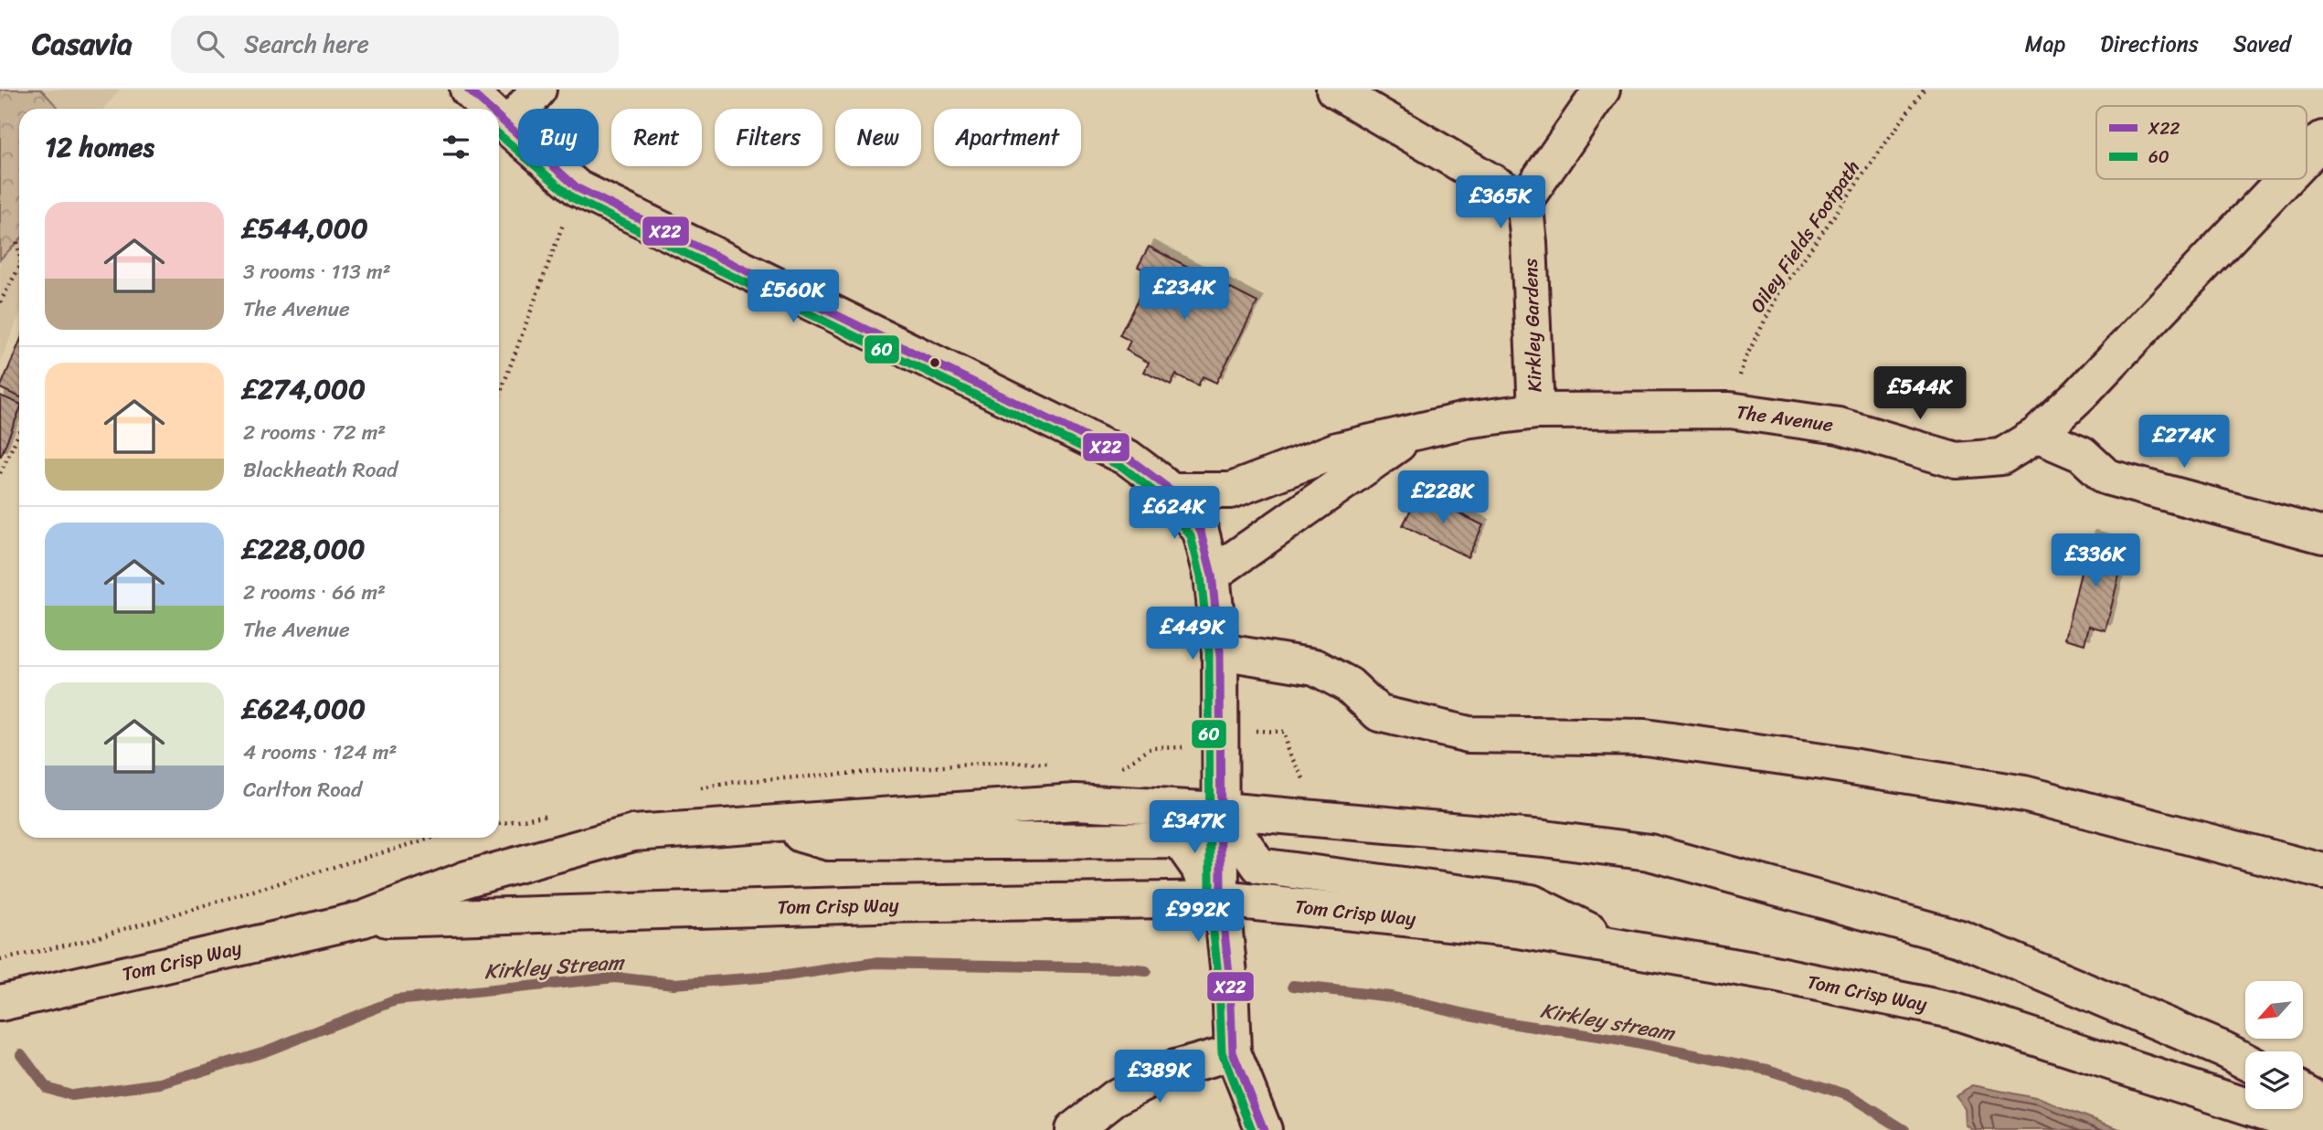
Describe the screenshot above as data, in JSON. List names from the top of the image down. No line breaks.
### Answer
{"streets":{"main road":["Kirkley Gardens","The Avenue","Tom Crisp Way"],"path":["Oiley Fields Footpath"]},"crossings":[["Oiley Fields Footpath","The Avenue"],["Kirkley Gardens","The Avenue"]],"water":["Kirkley Stream","Kirkley stream"],"lines":["transit line X22","transit line 60"],"legend":["X22","60"],"north":"bottom left","page":{"header":"Casavia","search":"Search here","nav":["Map","Directions","Saved"],"chip":["Buy","Rent","Filters","New","Apartment"],"heading":"12 homes","price":["£365K","£234K","£560K","£544K","£274K","£228K","£624K","£336K","£449K","£347K","£992K","£389K"],"list":[{"name":"£544,000","note":"3 rooms · 113 m² · The Avenue"},{"name":"£274,000","note":"2 rooms · 72 m² · Blackheath Road"},{"name":"£228,000","note":"2 rooms · 66 m² · The Avenue"},{"name":"£624,000","note":"4 rooms · 124 m² · Carlton Road"}]}}
